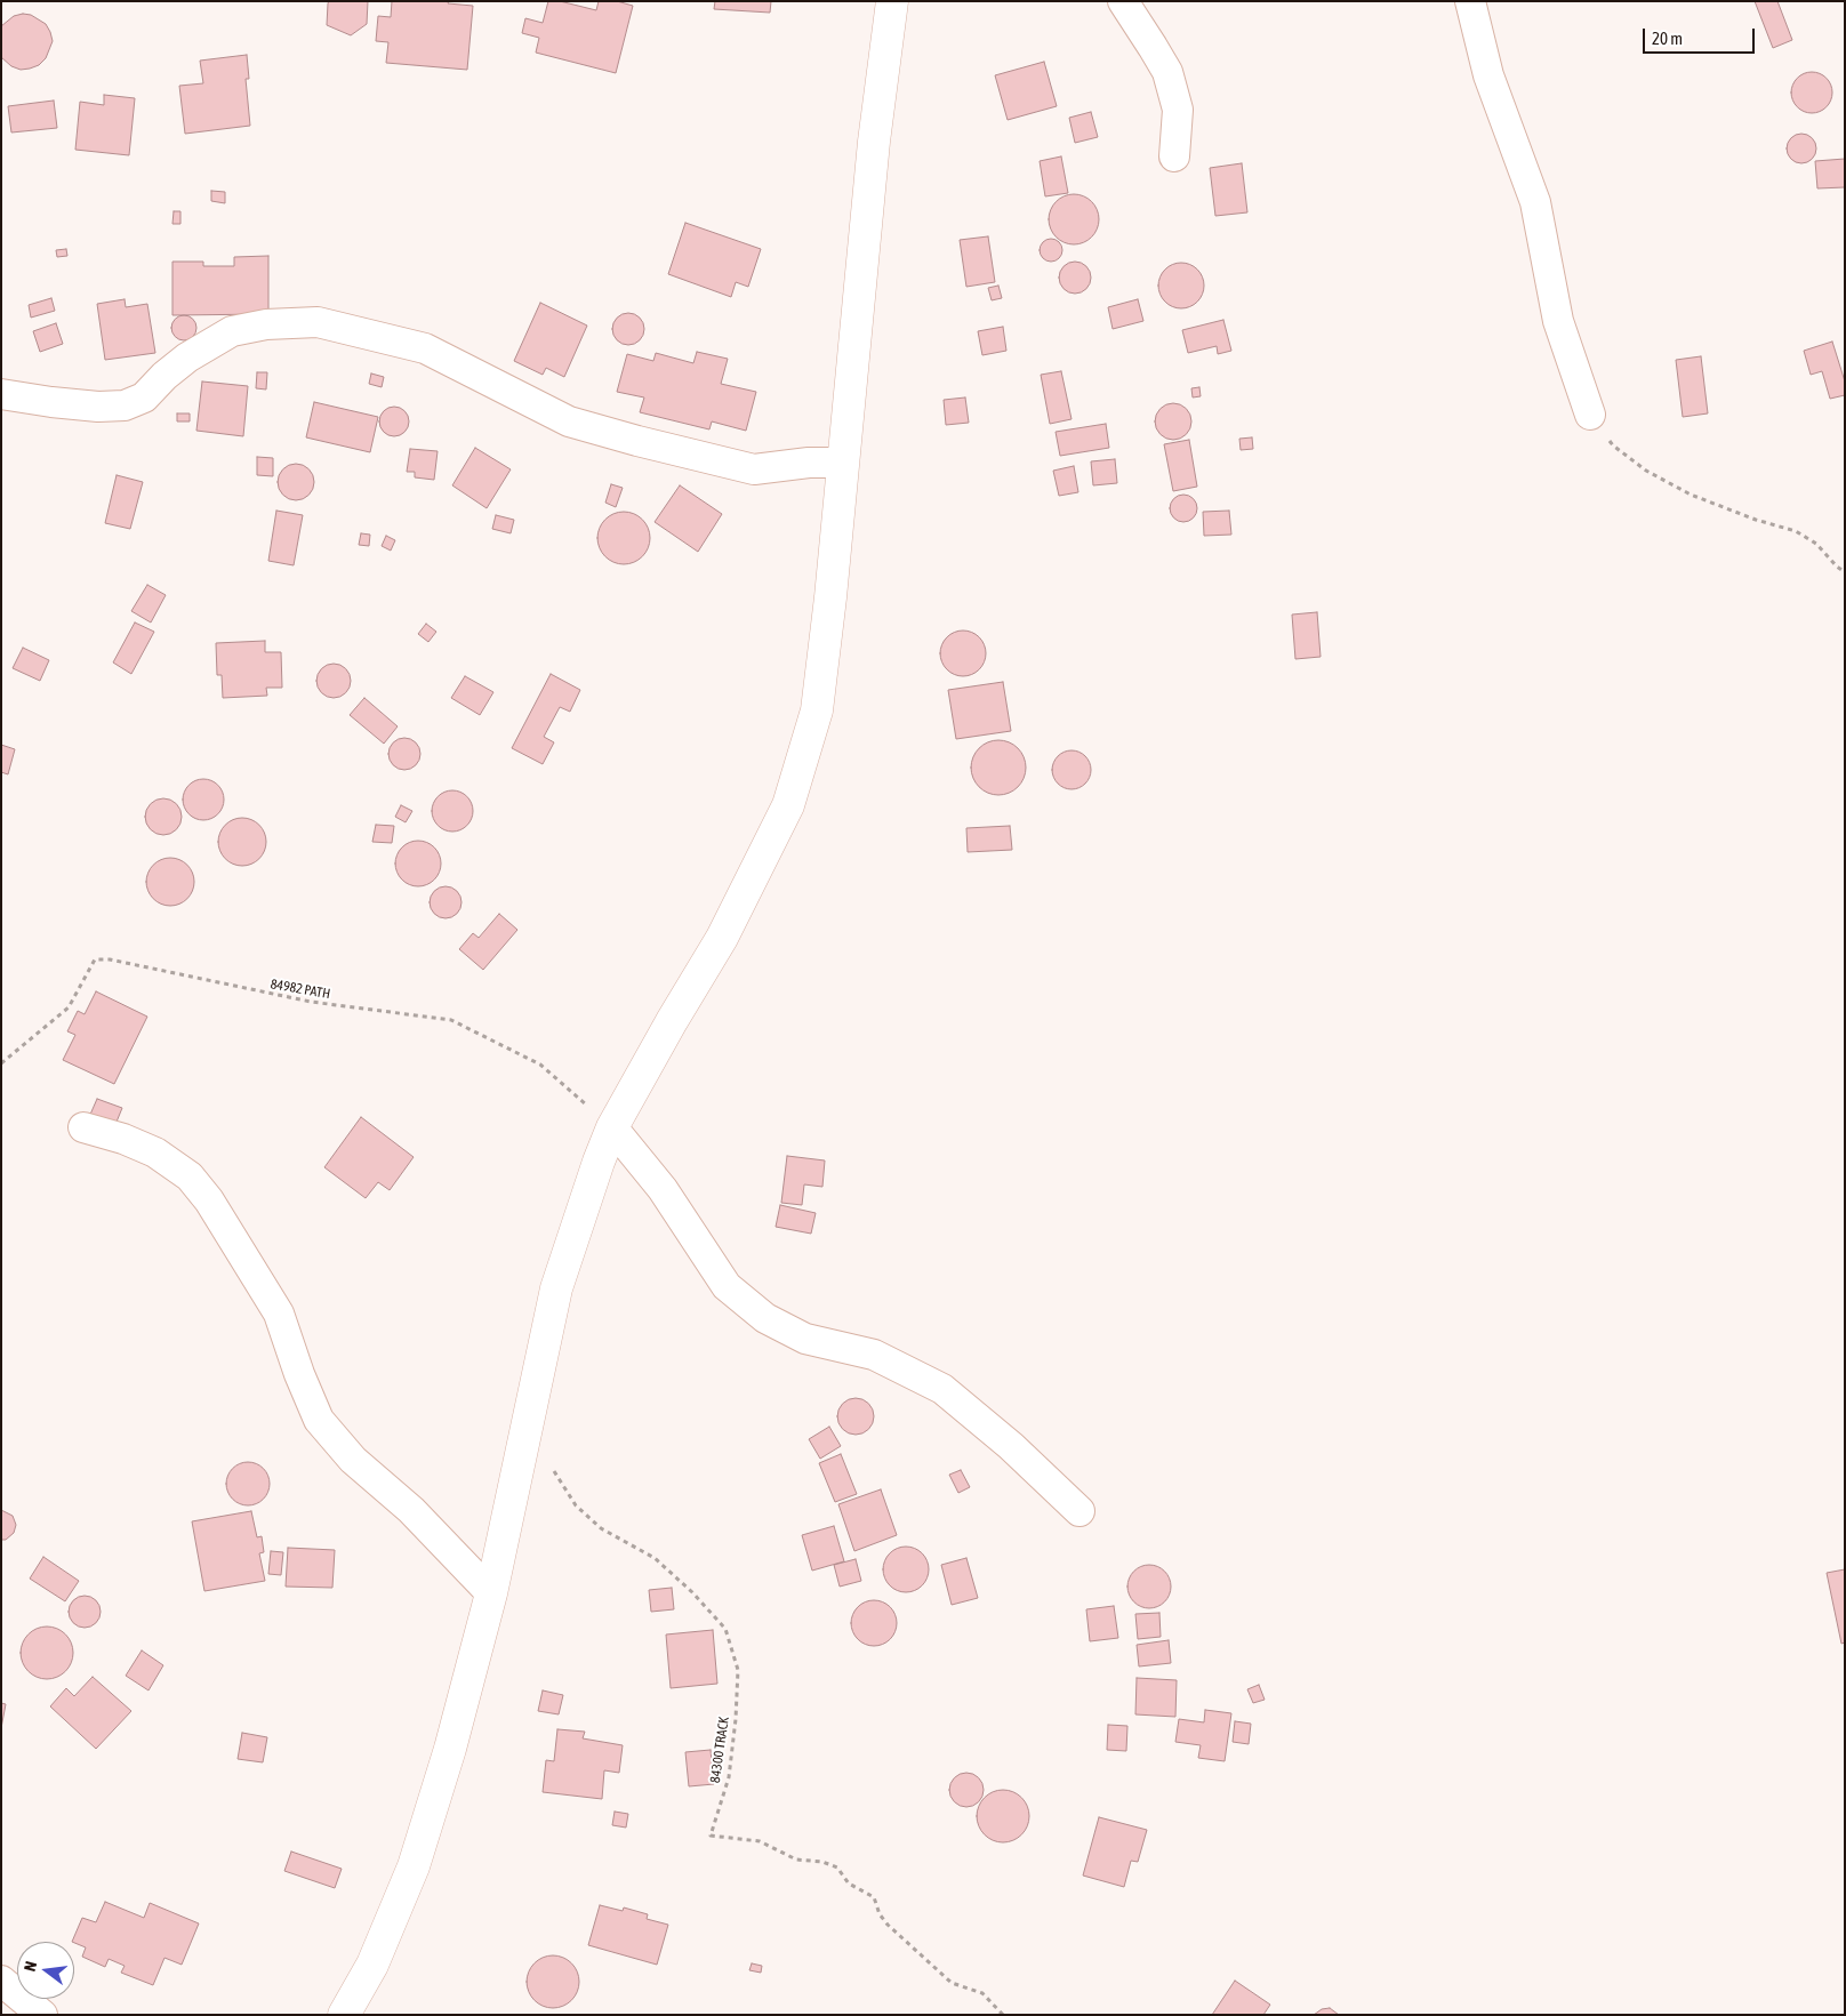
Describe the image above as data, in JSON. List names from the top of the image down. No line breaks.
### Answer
{"streets":{"path":["84982 PATH","84300 TRACK"]},"scale_bar":"20 m","north":"left"}
